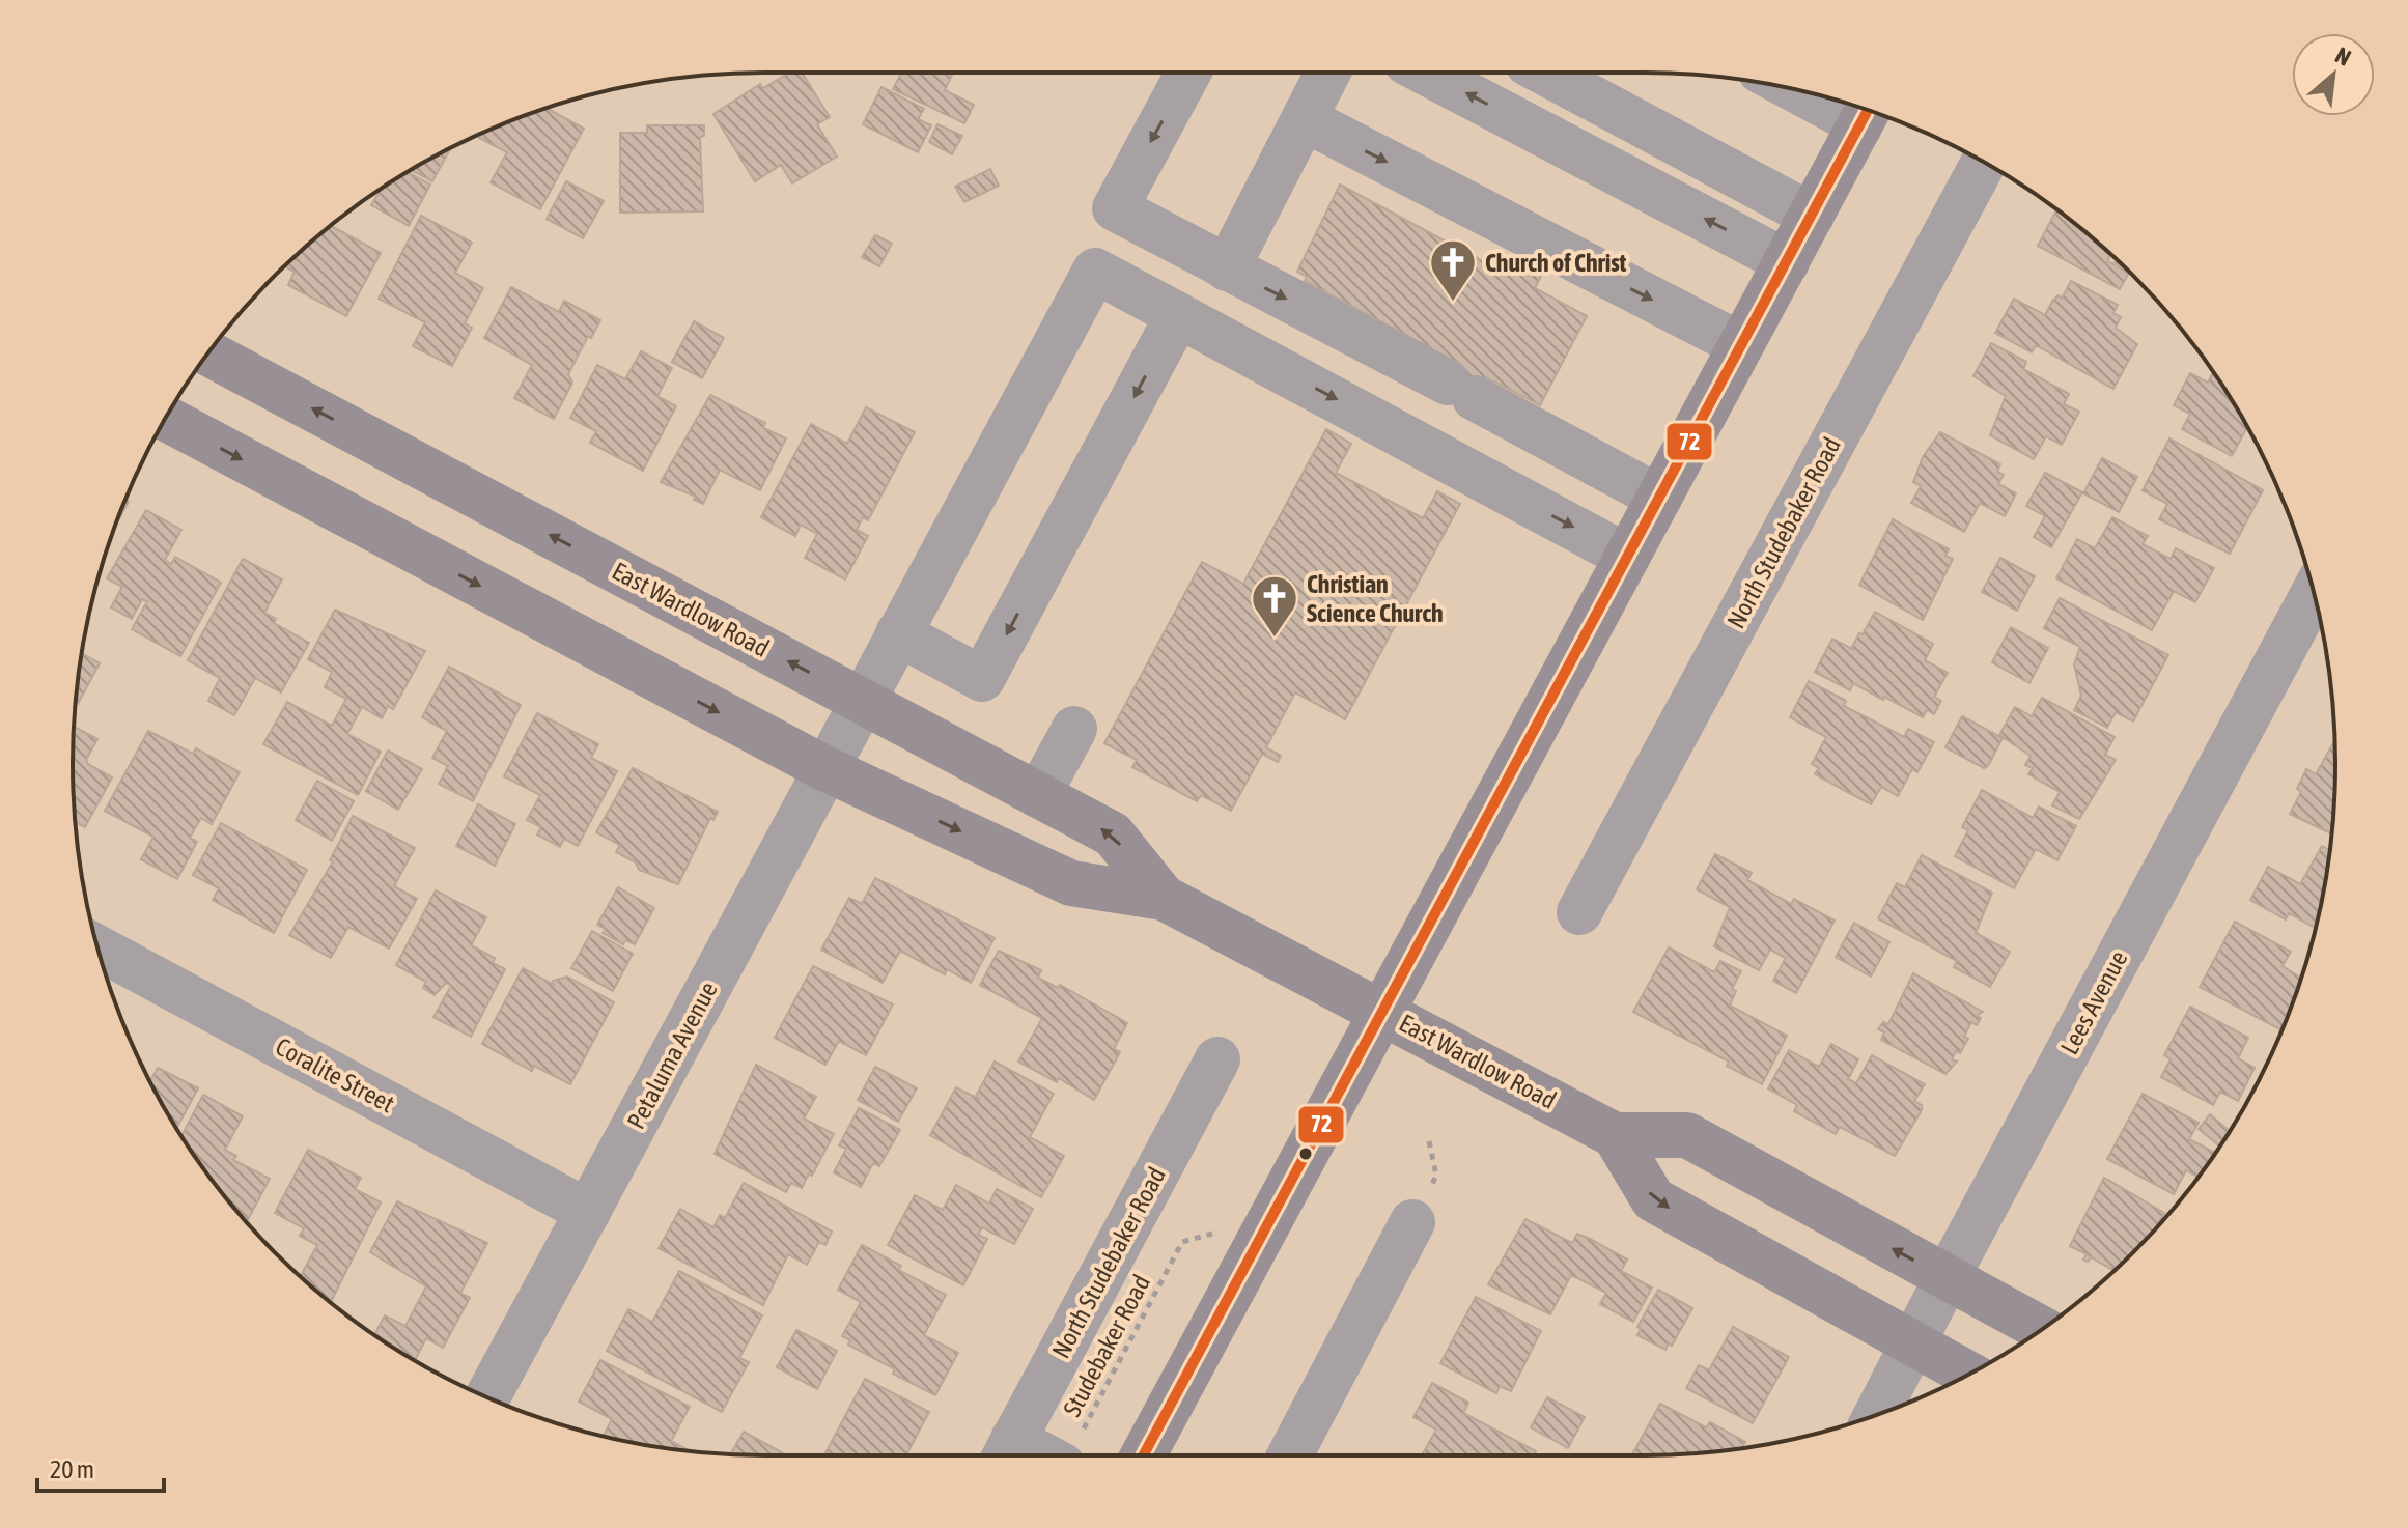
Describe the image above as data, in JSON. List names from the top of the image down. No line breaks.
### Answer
{"streets":{"main road":["East Wardlow Road"],"street":["North Studebaker Road","Lees Avenue","Petaluma Avenue","Coralite Street"],"path":["Studebaker Road"]},"crossings":[["East Wardlow Road","Lees Avenue"],["East Wardlow Road","Petaluma Avenue"],["Petaluma Avenue","Coralite Street"]],"places":{"church":["Church of Christ","Christian Science Church"]},"lines":["transit line 72"],"scale_bar":"20 m","north":"top right"}
